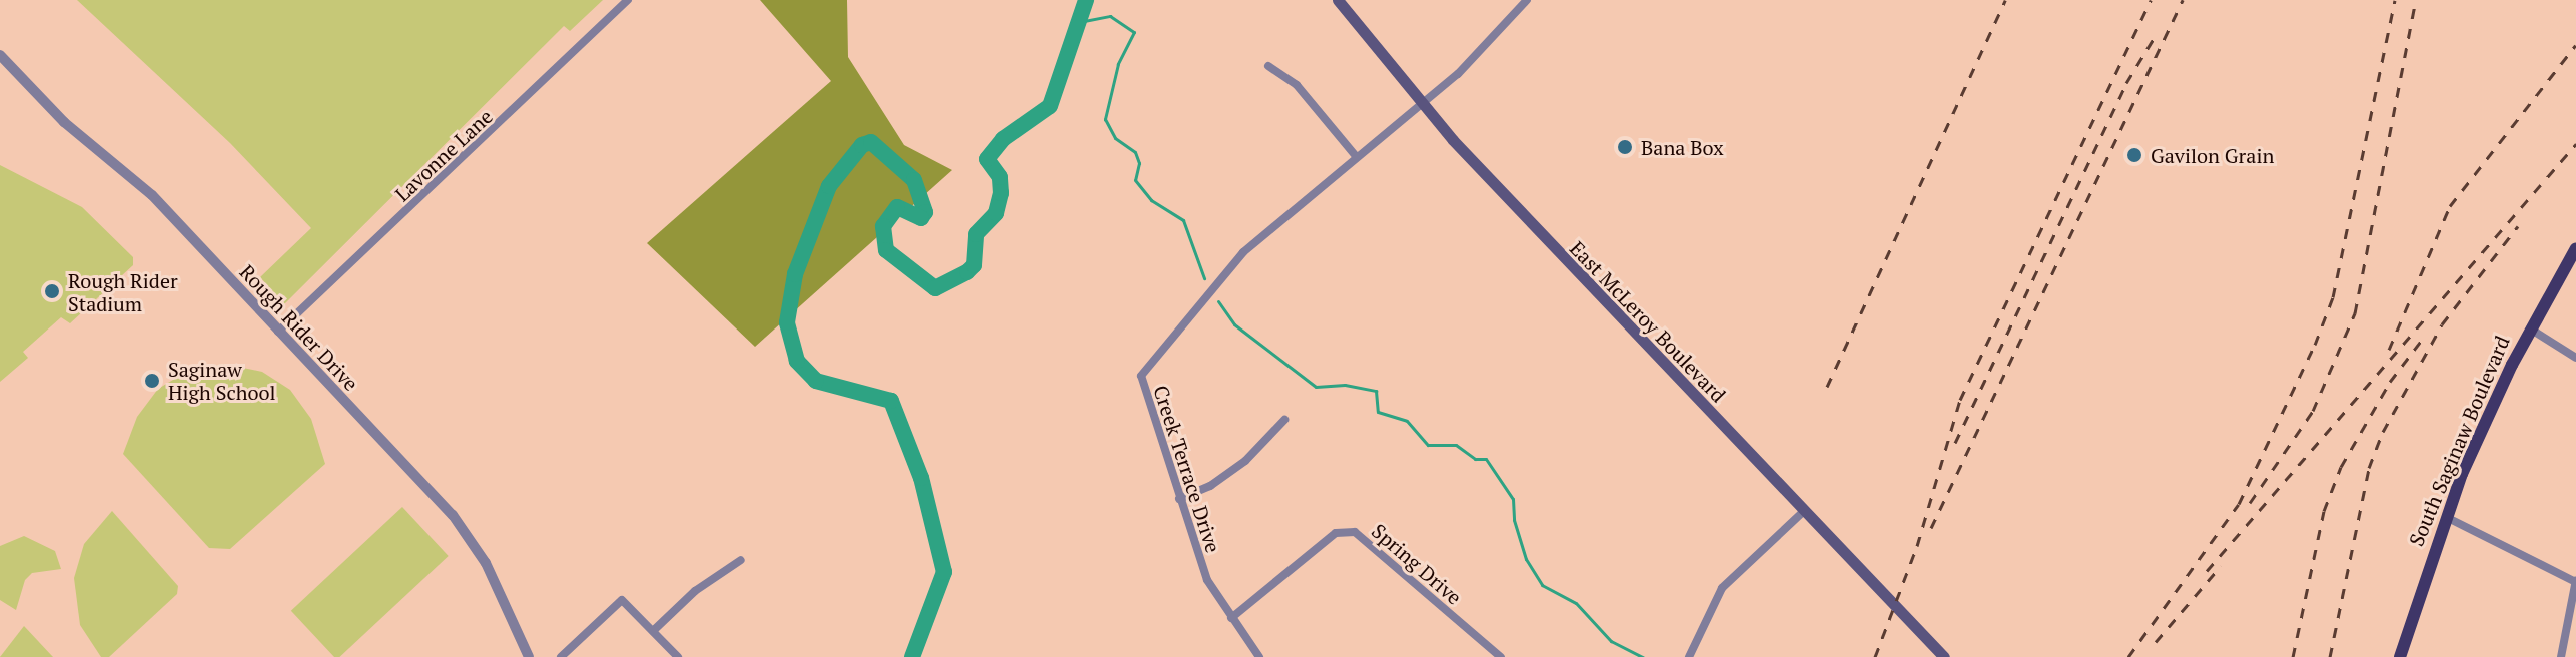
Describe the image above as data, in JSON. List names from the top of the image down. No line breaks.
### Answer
{"streets":{"main road":["East McLeroy Boulevard","South Saginaw Boulevard"],"street":["Lavonne Lane","Rough Rider Drive","Creek Terrace Drive","Spring Drive"]},"crossings":[["Lavonne Lane","Rough Rider Drive"],["East McLeroy Boulevard","Creek Terrace Drive"],["Creek Terrace Drive","Spring Drive"]],"places":["Bana Box","Gavilon Grain","Rough Rider Stadium","Saginaw High School"]}
